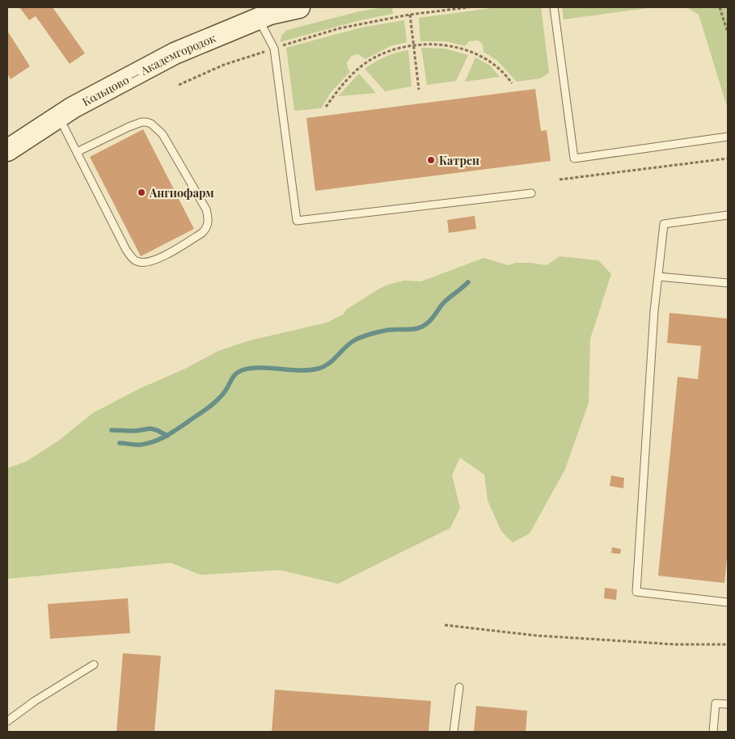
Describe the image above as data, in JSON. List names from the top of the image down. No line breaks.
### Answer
{"streets":{"main road":["Кольцово — Академгородок"]},"places":["Катрен","Ангиофарм"]}
